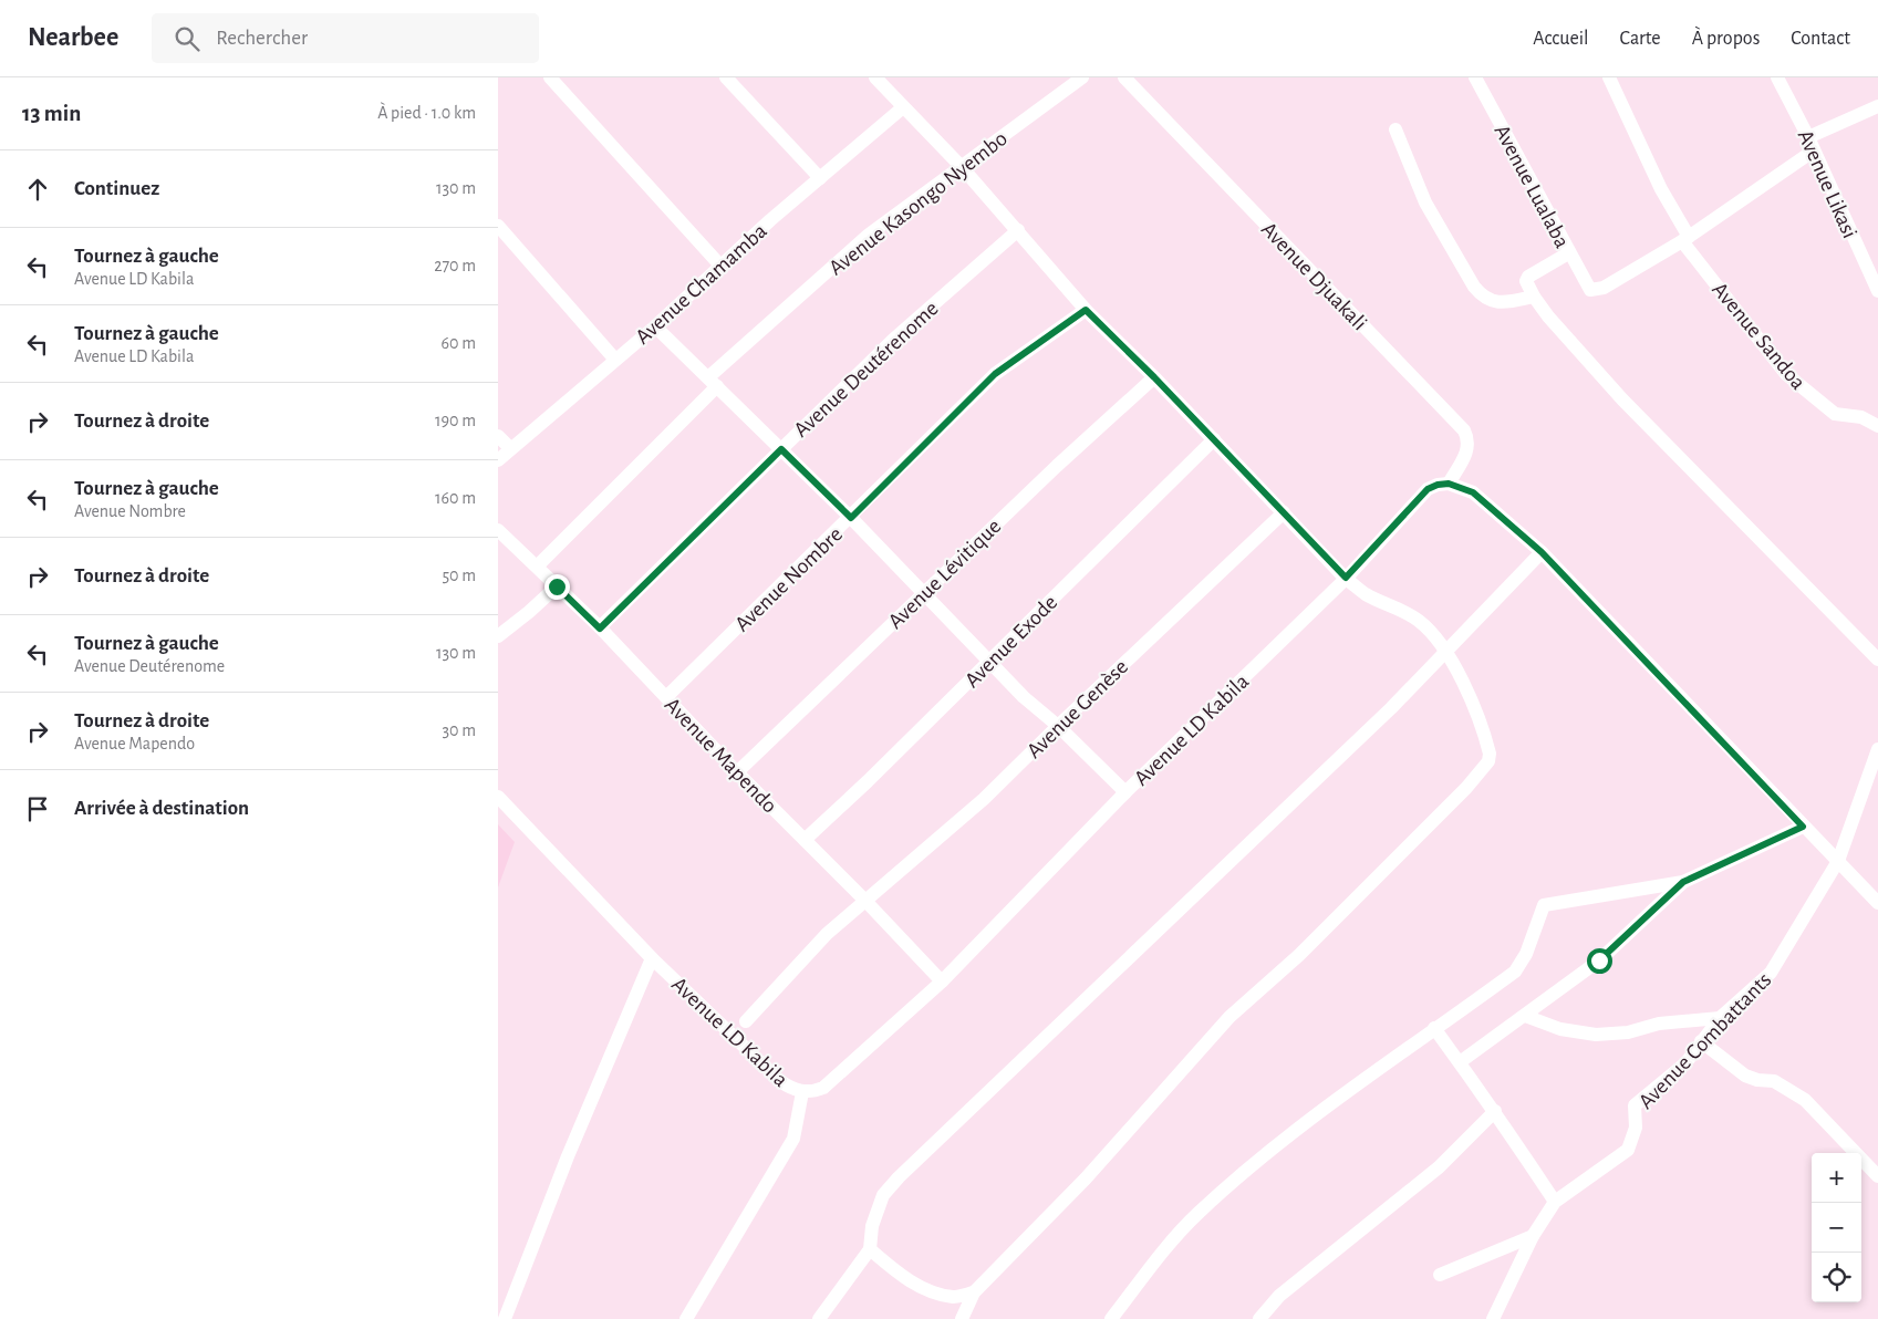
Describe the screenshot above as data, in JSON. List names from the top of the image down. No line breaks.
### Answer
{"streets":{"street":["Avenue Likasi","Avenue Lualaba","Avenue Kasongo Nyembo","Avenue Djuakali","Avenue Chamamba","Avenue Sandoa","Avenue Deutérenome","Avenue Lévitique","Avenue Nombre","Avenue Exode","Avenue Genèse","Avenue LD Kabila","Avenue Mapendo","Avenue Combattants"]},"crossings":[["Avenue Lualaba","Avenue Sandoa"],["Avenue Kasongo Nyembo","Avenue Mapendo"],["Avenue Djuakali","Avenue LD Kabila"],["Avenue Deutérenome","Avenue Mapendo"],["Avenue Lévitique","Avenue Mapendo"],["Avenue Nombre","Avenue Mapendo"],["Avenue Exode","Avenue Mapendo"],["Avenue Genèse","Avenue Mapendo"],["Avenue LD Kabila","Avenue Mapendo"]],"page":{"header":"Nearbee","search":"Rechercher","nav":["Accueil","Carte","À propos","Contact"],"heading":["13 min","À pied · 1.0 km"],"list":[["Continuez","130 m"],["Tournez à gauche","Avenue LD Kabila","270 m"],["Tournez à gauche","Avenue LD Kabila","60 m"],["Tournez à droite","190 m"],["Tournez à gauche","Avenue Nombre","160 m"],["Tournez à droite","50 m"],["Tournez à gauche","Avenue Deutérenome","130 m"],["Tournez à droite","Avenue Mapendo","30 m"],"Arrivée à destination"],"map_buttons":["+","−"]}}
